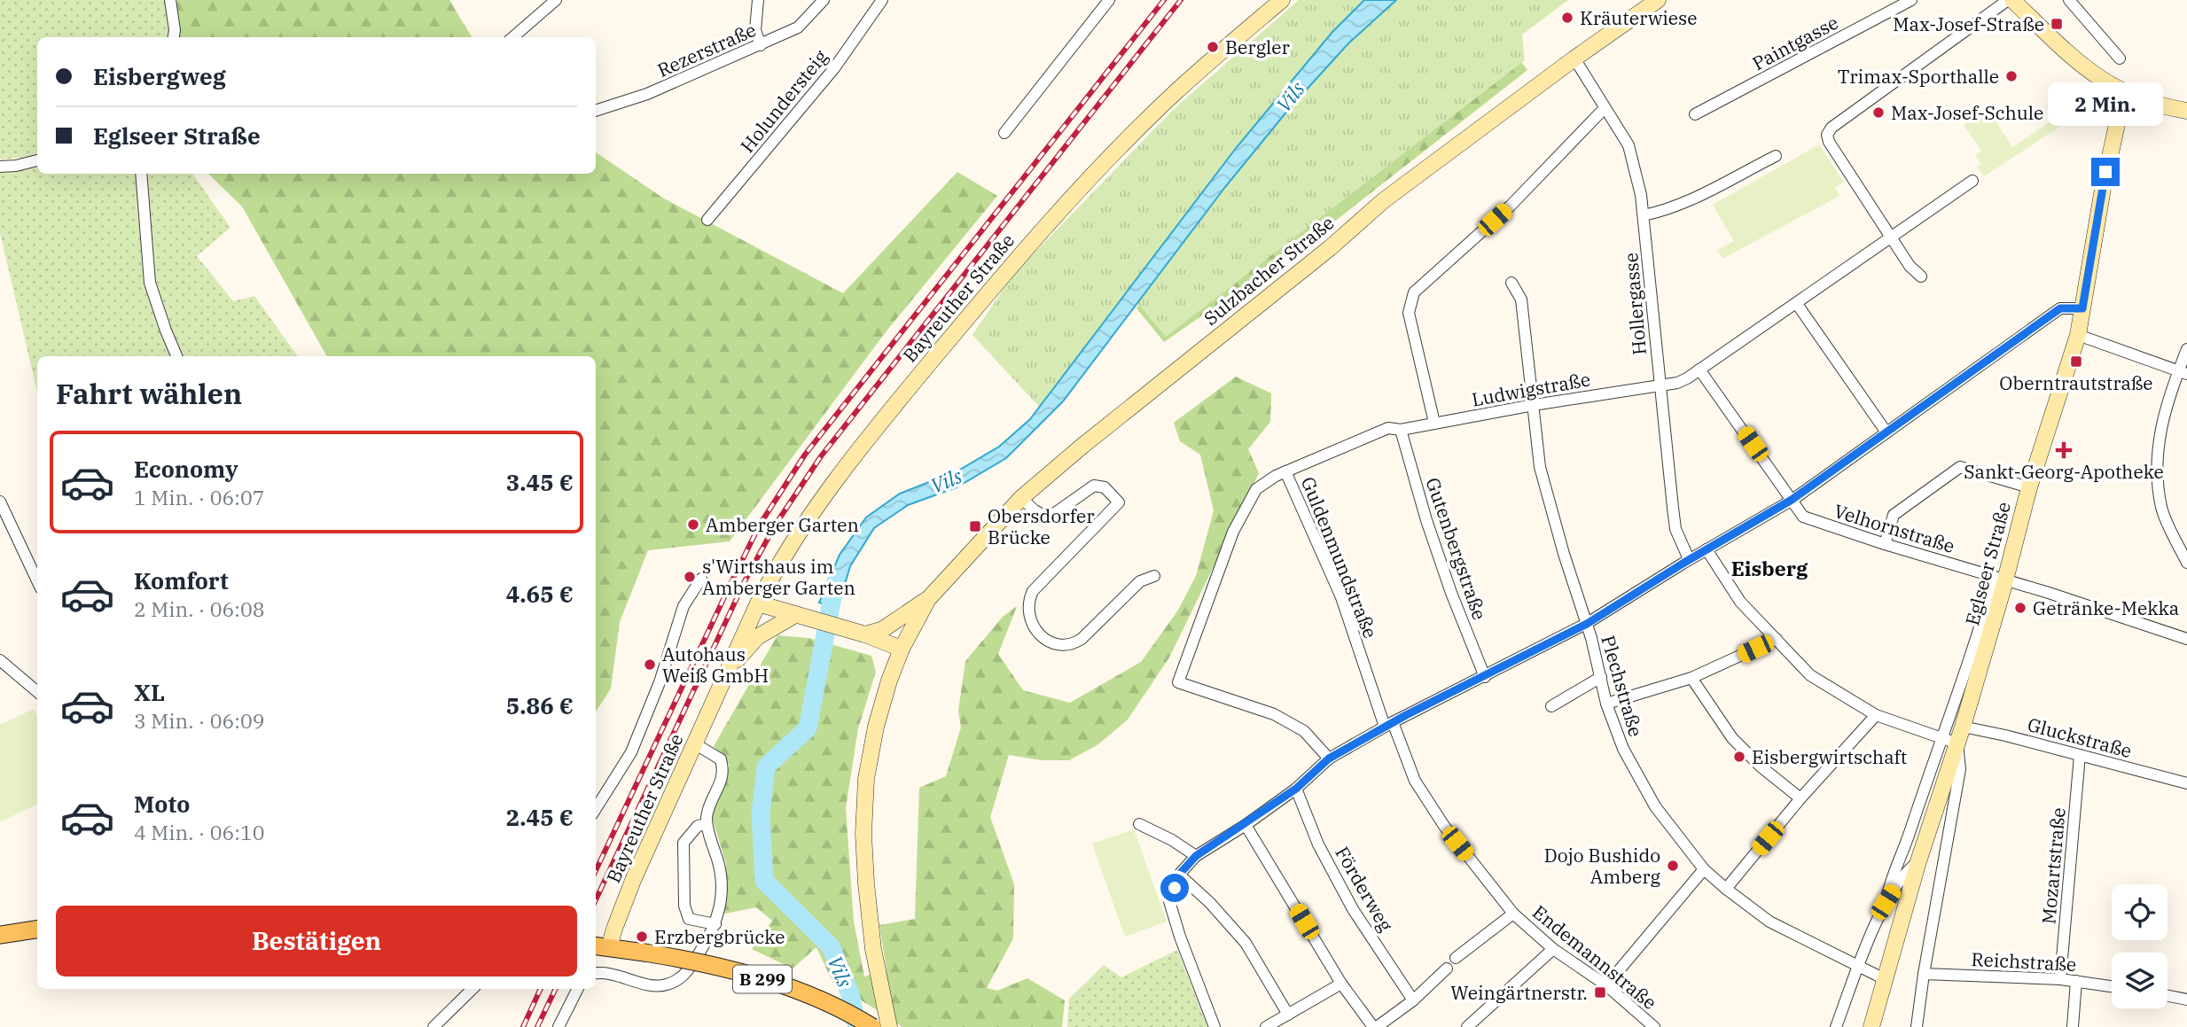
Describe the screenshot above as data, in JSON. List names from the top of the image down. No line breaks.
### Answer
{"streets":{"main road":["Sulzbacher Straße","Bayreuther Straße","Eglseer Straße","B 299"],"street":["Paintgasse","Rezerstraße","Holundersteig","Hollergasse","Ludwigstraße","Velhornstraße","Gutenbergstraße","Guldenmundstraße","Plechstraße","Gluckstraße","Mozartstraße","Förderweg","Endemannstraße","Reichstraße"]},"crossings":[["Sulzbacher Straße","Hollergasse"],["Bayreuther Straße","B 299"],["Hollergasse","Ludwigstraße"],["Ludwigstraße","Velhornstraße"],["Ludwigstraße","Gutenbergstraße"],["Ludwigstraße","Guldenmundstraße"],["Ludwigstraße","Plechstraße"],["Velhornstraße","Eglseer Straße"],["Guldenmundstraße","Endemannstraße"],["Eglseer Straße","Plechstraße"],["Eglseer Straße","Gluckstraße"],["Gluckstraße","Mozartstraße"],["Mozartstraße","Reichstraße"]],"districts":["Eisberg"],"water":["Vils"],"places":{"other":["Kräuterwiese","Bergler","Trimax-Sporthalle","Max-Josef-Schule","Amberger Garten","s'Wirtshaus im Amberger Garten","Getränke-Mekka","Autohaus Weiß GmbH","Eisbergwirtschaft","Dojo Bushido Amberg","Erzbergbrücke"],"transit":["Max-Josef-Straße","Oberntrautstraße","Obersdorfer Brücke","Weingärtnerstr."],"health":["Sankt-Georg-Apotheke"]},"page":{"banner":["Eisbergweg","Eglseer Straße"],"bubble":"2 Min.","heading":"Fahrt wählen","list":[{"name":"Economy","note":"1 Min. · 06:07","value":"3.45 €"},{"name":"Komfort","note":"2 Min. · 06:08","value":"4.65 €"},{"name":"XL","note":"3 Min. · 06:09","value":"5.86 €"},{"name":"Moto","note":"4 Min. · 06:10","value":"2.45 €"}],"buttons":"Bestätigen"}}
